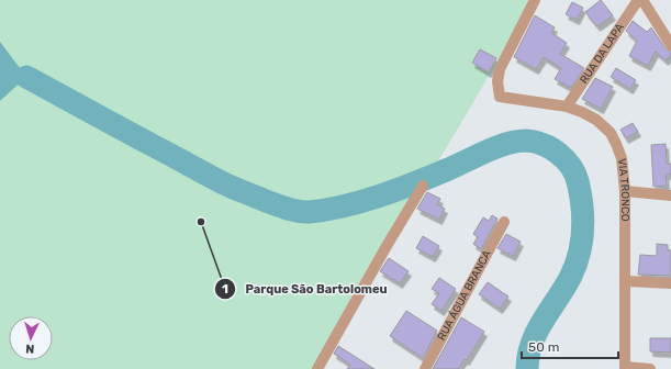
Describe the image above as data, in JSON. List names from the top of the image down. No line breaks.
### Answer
{"streets":{"street":["RUA DA LAPA","VIA TRONCO","RUA ÁGUA BRANCA"]},"crossings":[["RUA DA LAPA","VIA TRONCO"]],"places":["Parque São Bartolomeu"],"scale_bar":"50 m","north":"bottom"}
